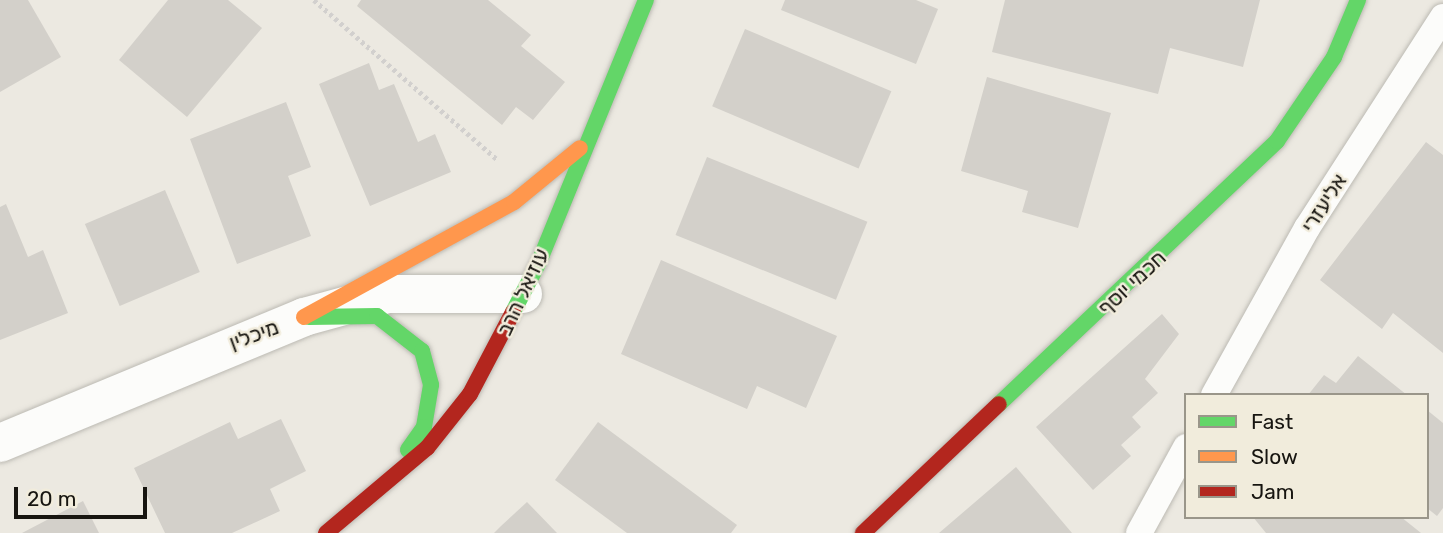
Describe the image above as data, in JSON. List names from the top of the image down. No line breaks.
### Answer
{"streets":{"street":["חכמי יוסף","עוזיאל הרב","מיכלין"],"lane":["אליעזרי"]},"crossings":[["עוזיאל הרב","מיכלין"]],"legend":["Fast","Slow","Jam"],"scale_bar":"20 m"}
